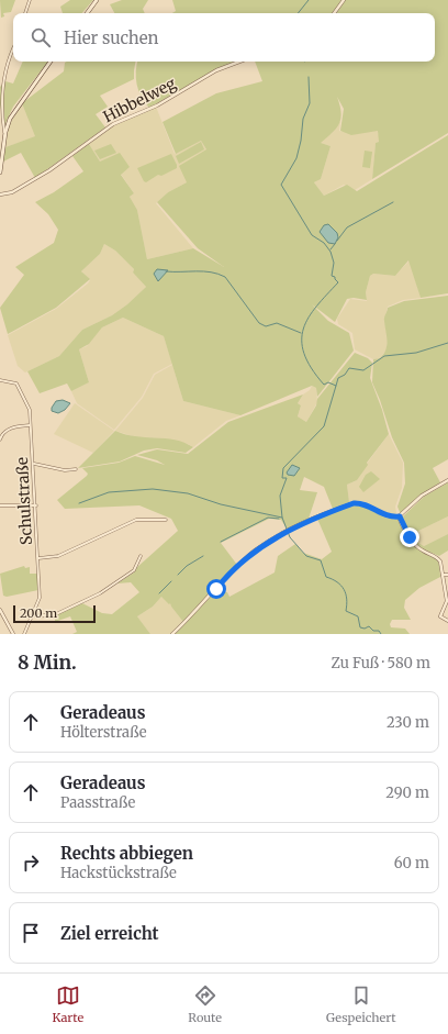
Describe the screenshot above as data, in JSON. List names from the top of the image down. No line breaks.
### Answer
{"streets":{"street":["Hibbelweg","Schulstraße"]},"scale_bar":"200 m","page":{"search":"Hier suchen","scale":"200 m","heading":["8 Min.","Zu Fuß · 580 m"],"list":[["Geradeaus","Hölterstraße","230 m"],["Geradeaus","Paasstraße","290 m"],["Rechts abbiegen","Hackstückstraße","60 m"],"Ziel erreicht"],"nav":["Karte","Route","Gespeichert"]}}
